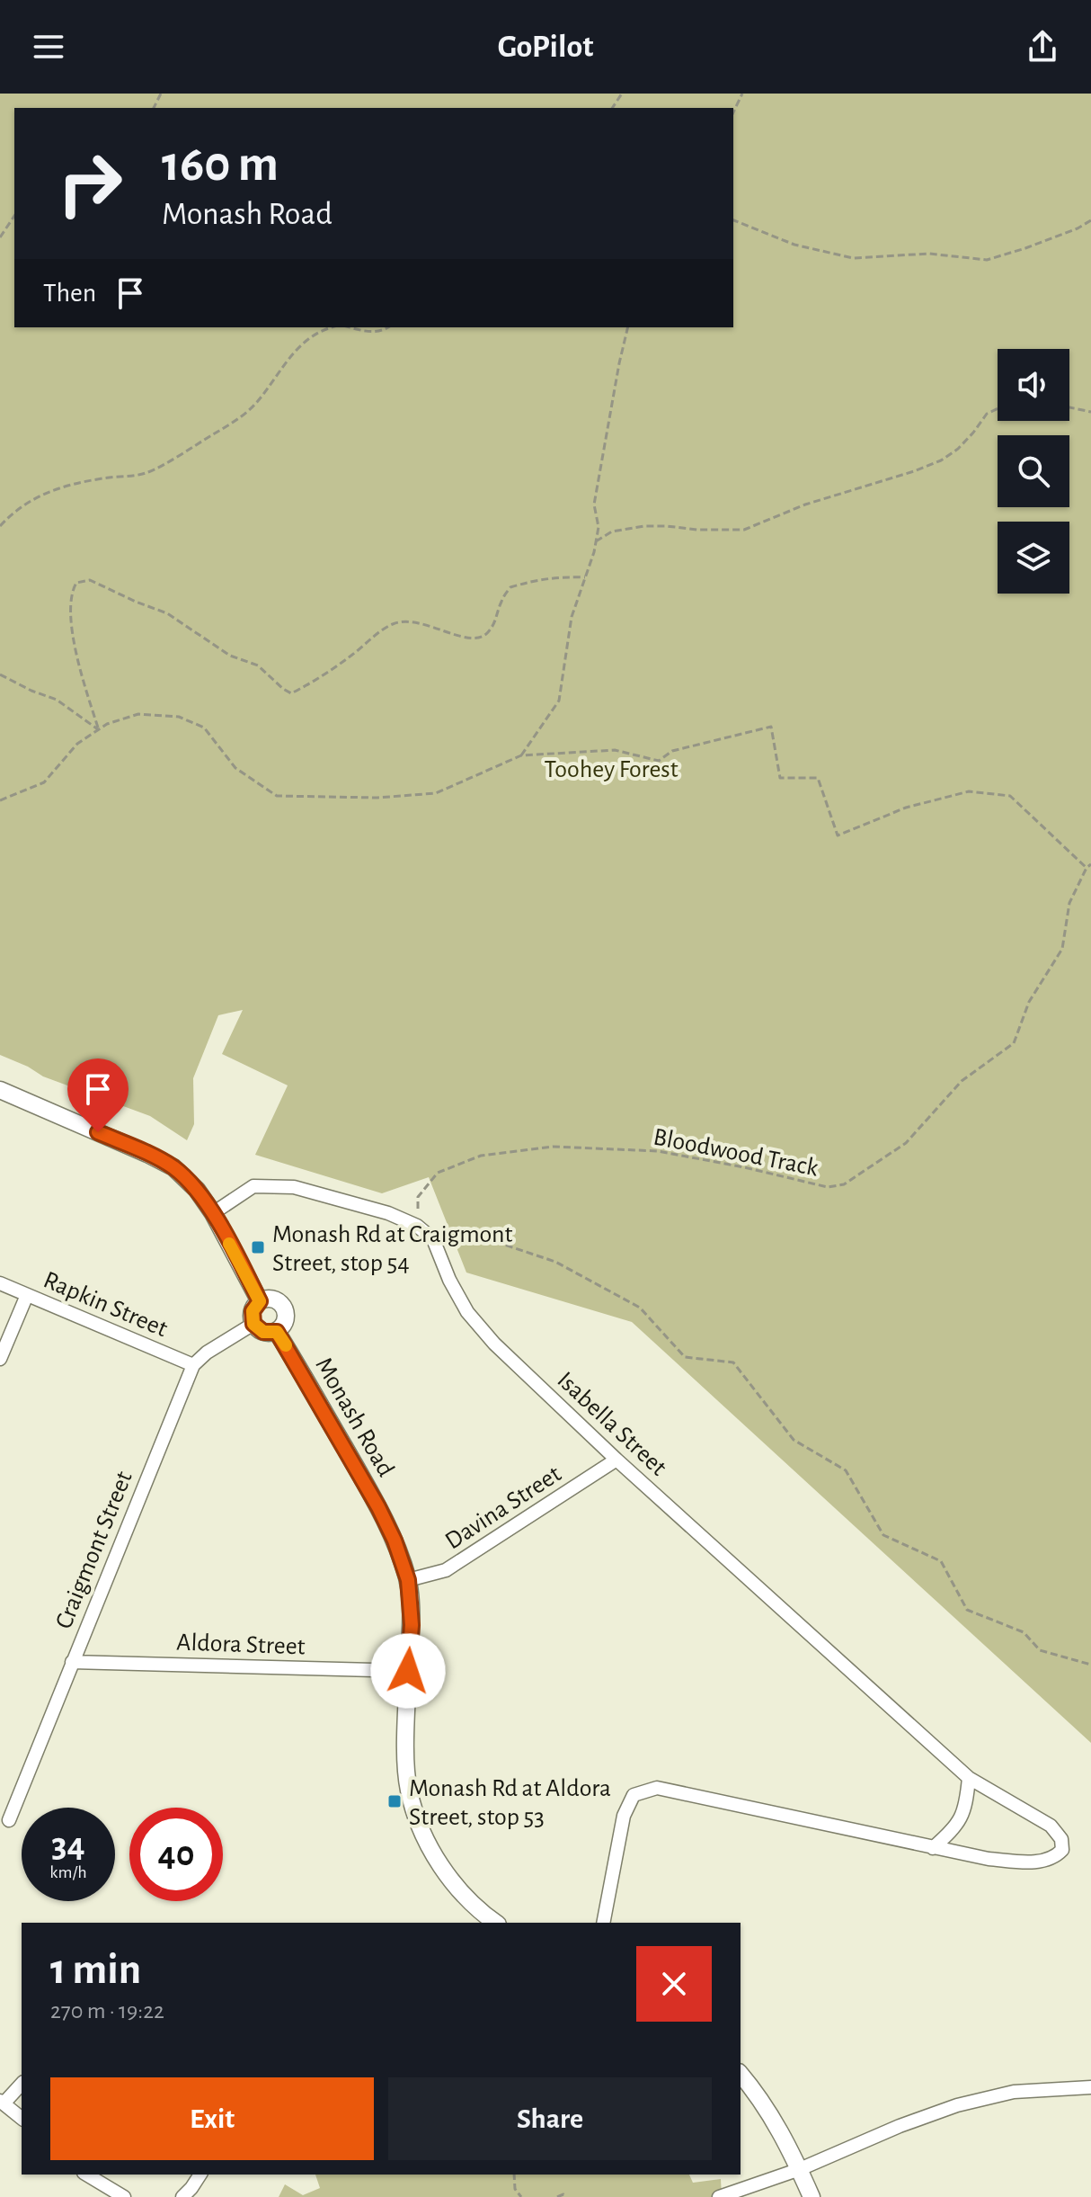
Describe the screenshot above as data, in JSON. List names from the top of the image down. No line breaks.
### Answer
{"streets":{"street":["Rapkin Street","Monash Road","Isabella Street","Davina Street","Craigmont Street","Aldora Street"],"path":["Bloodwood Track"]},"crossings":[["Bloodwood Track","Isabella Street"],["Rapkin Street","Craigmont Street"],["Monash Road","Davina Street"],["Monash Road","Aldora Street"],["Isabella Street","Davina Street"],["Craigmont Street","Aldora Street"]],"parks":["Toohey Forest"],"places":{"transit":["Monash Rd at Craigmont Street, stop 54","Monash Rd at Aldora Street, stop 53"]},"page":{"header":"GoPilot","turn":["160 m","Monash Road"],"then":"Then","speed":"34 km/h","limit":"40","heading":["1 min","270 m · 19:22"],"buttons":["Exit","Share"]}}
